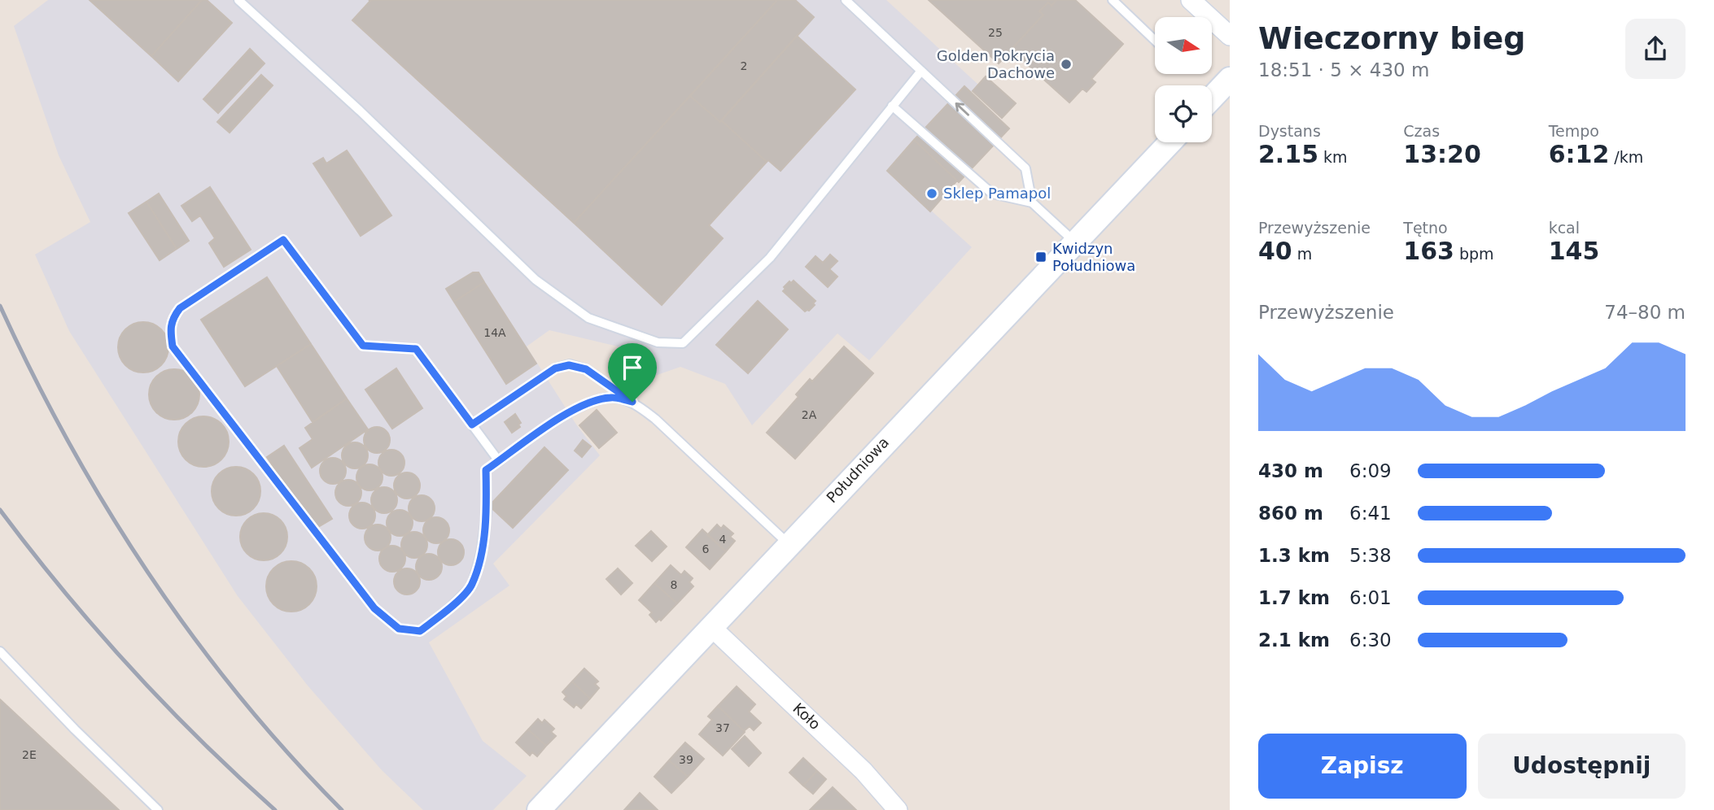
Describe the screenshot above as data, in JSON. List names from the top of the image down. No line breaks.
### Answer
{"streets":{"street":["Południowa","Koło"]},"crossings":[["Południowa","Koło"]],"places":{"other":["Golden Pokrycia Dachowe","Sklep Pamapol"],"transit":["Kwidzyn Południowa"]},"house_numbers":["25","2","14A","2A","4","6","8","37","2E","39"],"north":"right","page":{"heading":["Wieczorny bieg","18:51 · 5 × 430 m"],"stats":[["Dystans","2.15 km"],["Czas","13:20"],["Tempo","6:12 /km"],["Przewyższenie","40 m"],["Tętno","163 bpm"],["kcal","145"]],"chart":["Przewyższenie","74–80 m"],"list":[{"name":"430 m","note":"6:09"},{"name":"860 m","note":"6:41"},{"name":"1.3 km","note":"5:38"},{"name":"1.7 km","note":"6:01"},{"name":"2.1 km","note":"6:30"}],"buttons":["Zapisz","Udostępnij"]}}
